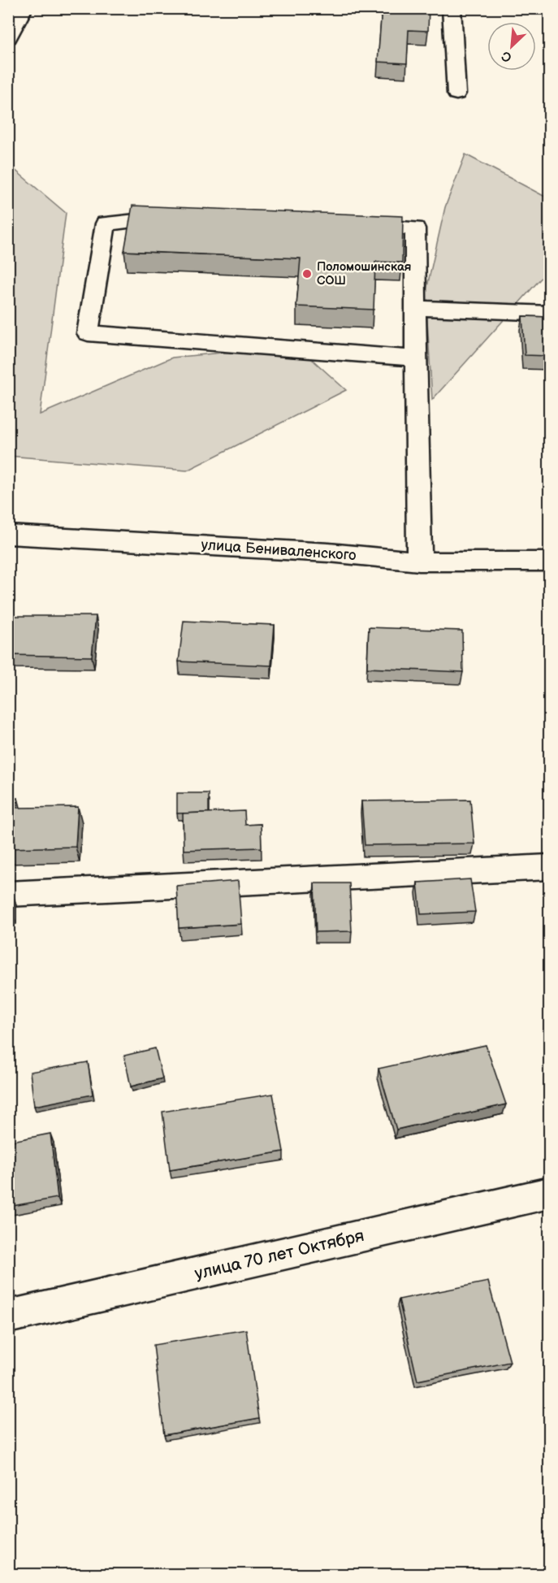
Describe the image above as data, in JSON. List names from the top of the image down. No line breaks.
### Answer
{"streets":{"street":["улица Бениваленского","улица 70 лет Октября"]},"places":["Поломошинская СОШ"],"north":"bottom left"}
